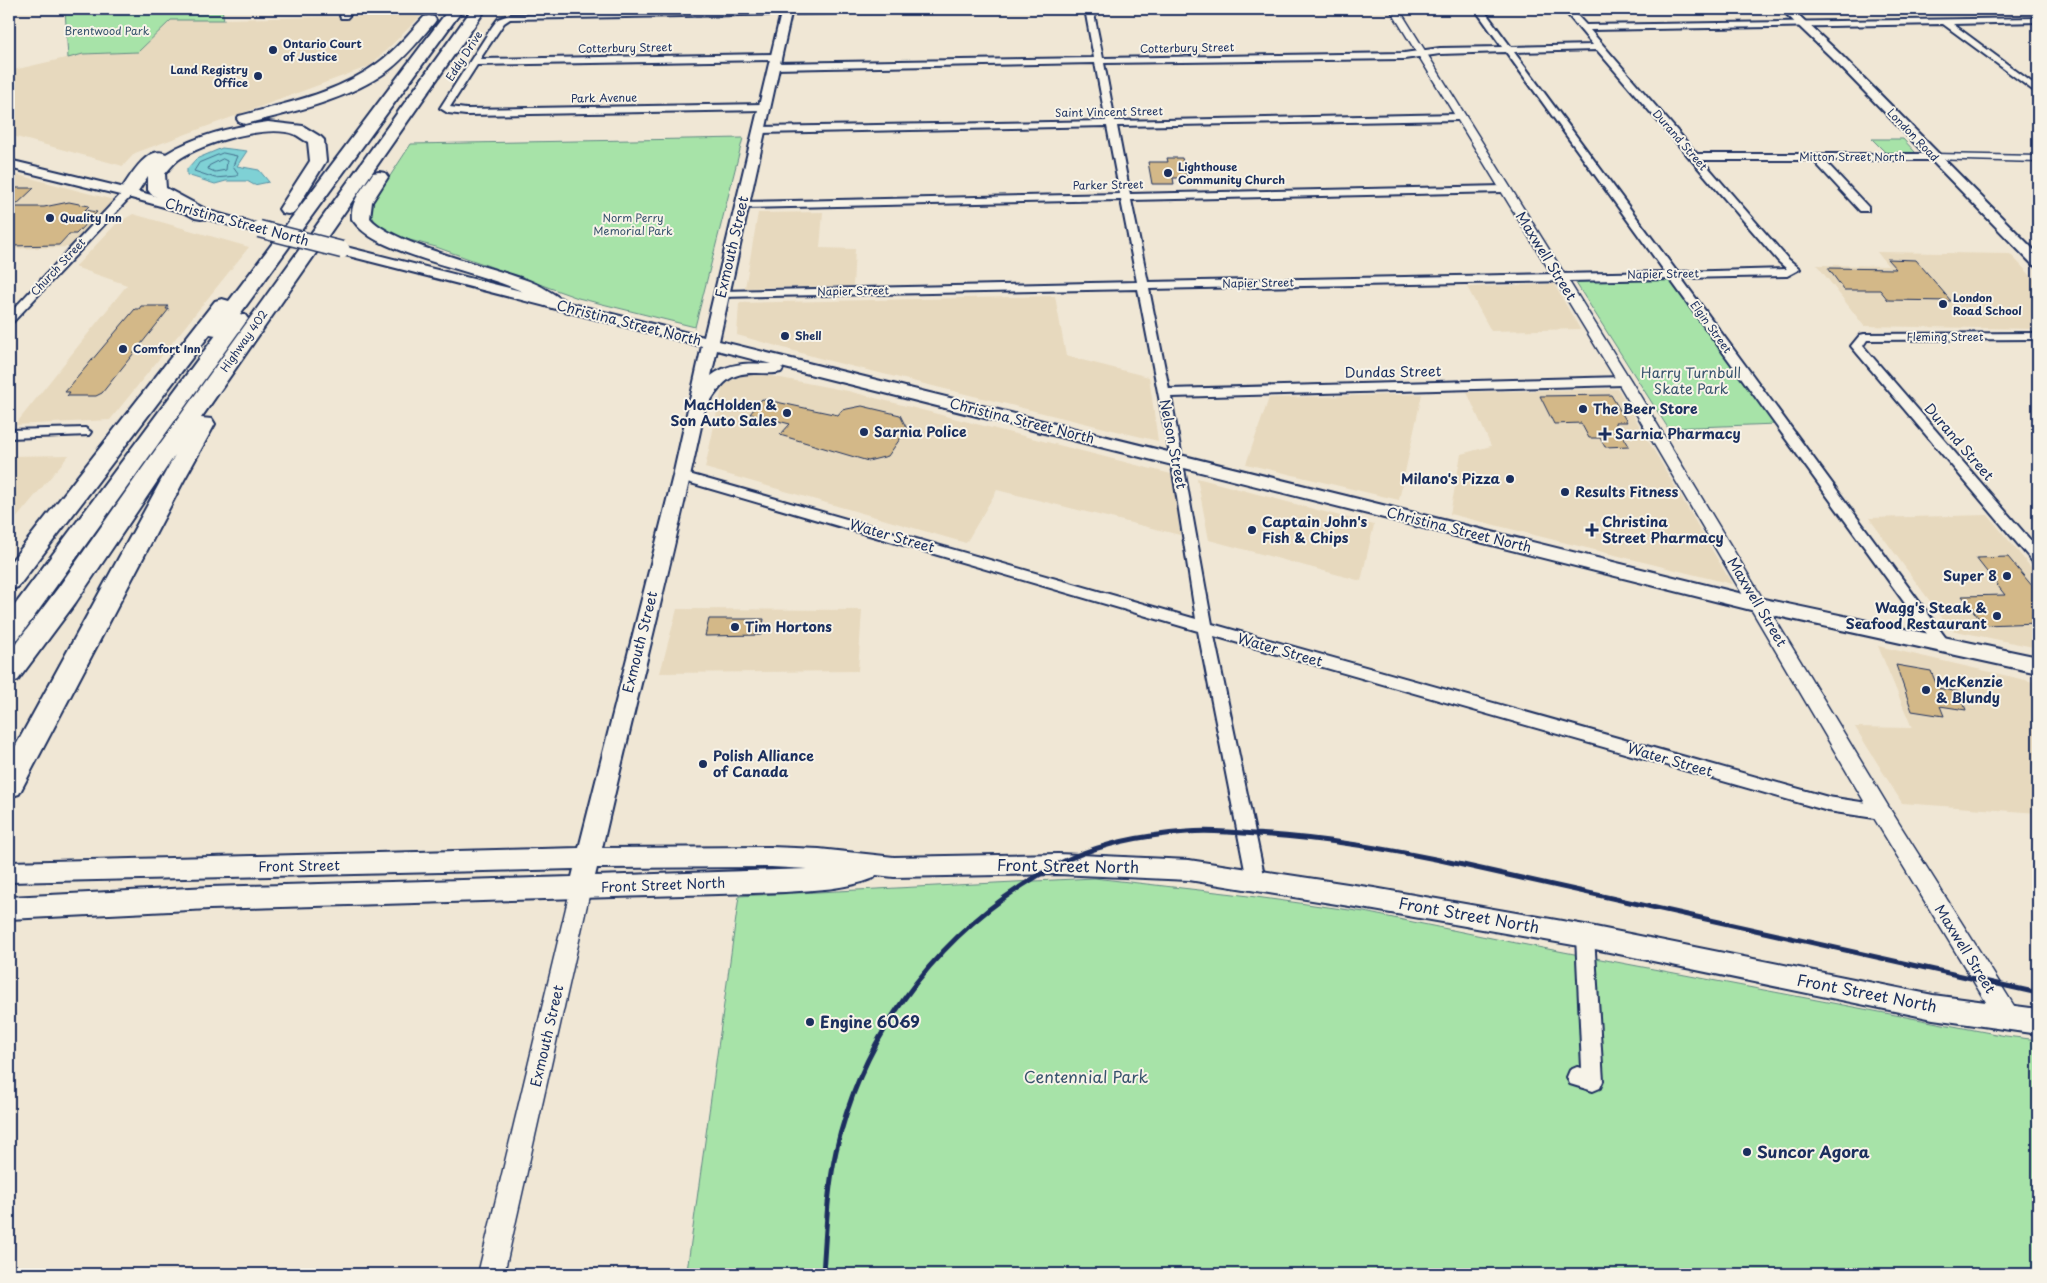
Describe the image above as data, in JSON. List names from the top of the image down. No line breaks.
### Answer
{"streets":{"highway":["Highway 402"],"main road":["London Road","Christina Street North","Exmouth Street","Front Street","Front Street North"],"street":["Cotterbury Street","Eddy Drive","Park Avenue","Saint Vincent Street","Durand Street","Mitton Street North","Parker Street","Maxwell Street","Church Street","Napier Street","Elgin Street","Fleming Street","Dundas Street","Nelson Street","Water Street"]},"crossings":[["Cotterbury Street","Eddy Drive"],["Cotterbury Street","Durand Street"],["Cotterbury Street","Exmouth Street"],["Cotterbury Street","Maxwell Street"],["Cotterbury Street","Elgin Street"],["Cotterbury Street","Nelson Street"],["Eddy Drive","Park Avenue"],["Eddy Drive","Exmouth Street"],["Park Avenue","Exmouth Street"],["Saint Vincent Street","Exmouth Street"],["Saint Vincent Street","Maxwell Street"],["Saint Vincent Street","Nelson Street"],["London Road","Mitton Street North"],["Durand Street","Mitton Street North"],["Durand Street","Napier Street"],["Durand Street","Fleming Street"],["Parker Street","Exmouth Street"],["Parker Street","Maxwell Street"],["Parker Street","Nelson Street"],["Christina Street North","Exmouth Street"],["Christina Street North","Maxwell Street"],["Christina Street North","Church Street"],["Christina Street North","Elgin Street"],["Christina Street North","Nelson Street"],["Exmouth Street","Napier Street"],["Exmouth Street","Water Street"],["Exmouth Street","Front Street"],["Exmouth Street","Front Street North"],["Maxwell Street","Napier Street"],["Maxwell Street","Dundas Street"],["Maxwell Street","Water Street"],["Maxwell Street","Front Street North"],["Napier Street","Elgin Street"],["Napier Street","Nelson Street"],["Dundas Street","Nelson Street"],["Nelson Street","Water Street"],["Nelson Street","Front Street North"],["Front Street","Front Street North"]],"parks":["Brentwood Park","Norm Perry Memorial Park","Harry Turnbull Skate Park","Centennial Park"],"places":{"other":["Ontario Court of Justice","Land Registry Office","Lighthouse Community Church","Quality Inn","London Road School","Shell","Comfort Inn","The Beer Store","MacHolden & Son Auto Sales","Sarnia Police","Milano's Pizza","Results Fitness","Captain John's Fish & Chips","Super 8","Wagg's Steak & Seafood Restaurant","Tim Hortons","McKenzie & Blundy","Polish Alliance of Canada","Engine 6069","Suncor Agora"],"health":["Sarnia Pharmacy","Christina Street Pharmacy"]}}
